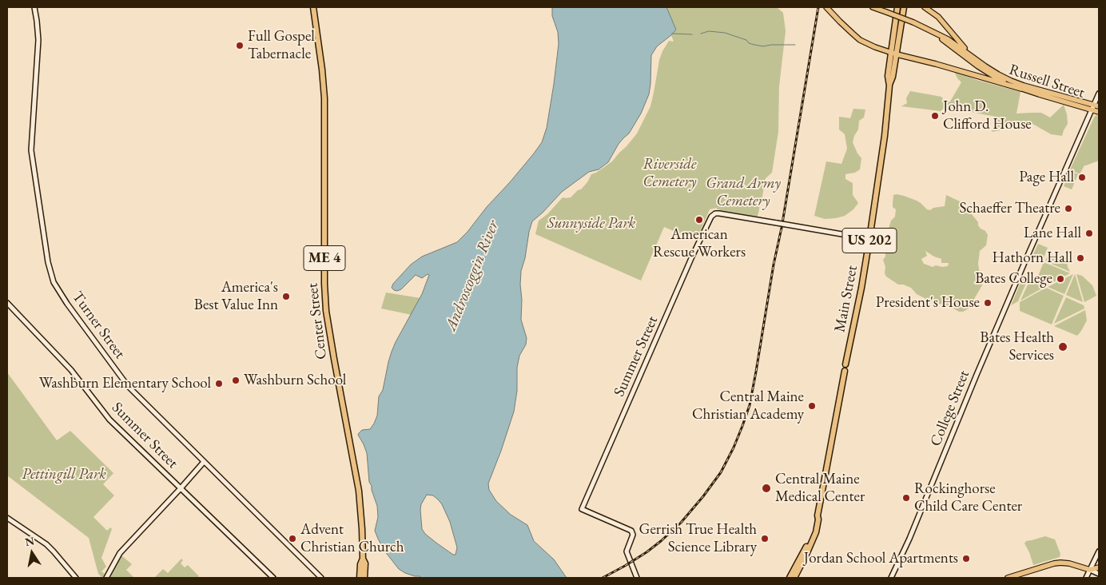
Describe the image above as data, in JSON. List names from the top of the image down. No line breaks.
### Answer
{"streets":{"highway":["US 202","ME 4","Main Street","Center Street"],"main road":["Russell Street"],"street":["Turner Street","Summer Street","College Street"]},"crossings":[["Russell Street","College Street"],["Main Street","Summer Street"]],"water":["Androscoggin River"],"parks":["Riverside Cemetery","Grand Army Cemetery","Sunnyside Park","Pettingill Park"],"places":["Full Gospel Tabernacle","John D. Clifford House","Page Hall","Schaeffer Theatre","American Rescue Workers","Lane Hall","Hathorn Hall","Bates College","America's Best Value Inn","President's House","Bates Health Services","Washburn School","Washburn Elementary School","Central Maine Christian Academy","Central Maine Medical Center","Rockinghorse Child Care Center","Advent Christian Church","Gerrish True Health Science Library","Jordan School Apartments"],"north":"top"}
